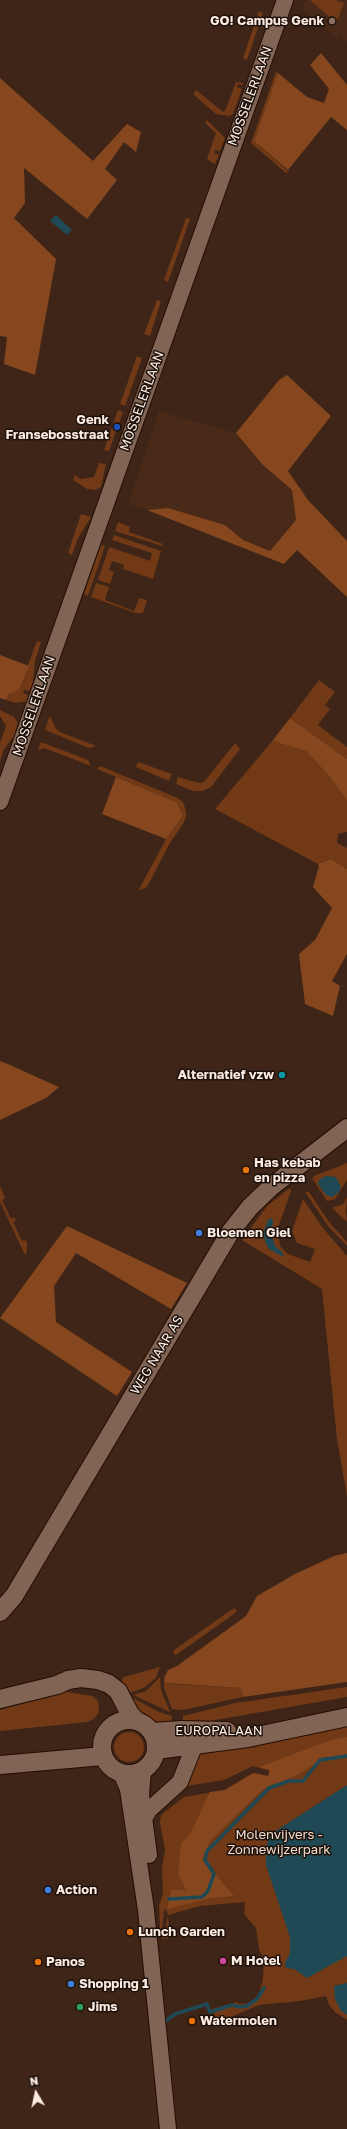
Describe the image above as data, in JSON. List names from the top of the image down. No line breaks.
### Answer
{"streets":{"main road":["WEG NAAR AS","EUROPALAAN"],"street":["MOSSELERLAAN"]},"parks":["Molenvijvers - Zonnewijzerpark"],"places":["GO! Campus Genk","Genk Fransebosstraat","Alternatief vzw","Has kebab en pizza","Bloemen Giel","Action","Lunch Garden","M Hotel","Panos","Shopping 1","Jims","Watermolen"],"north":"top"}
